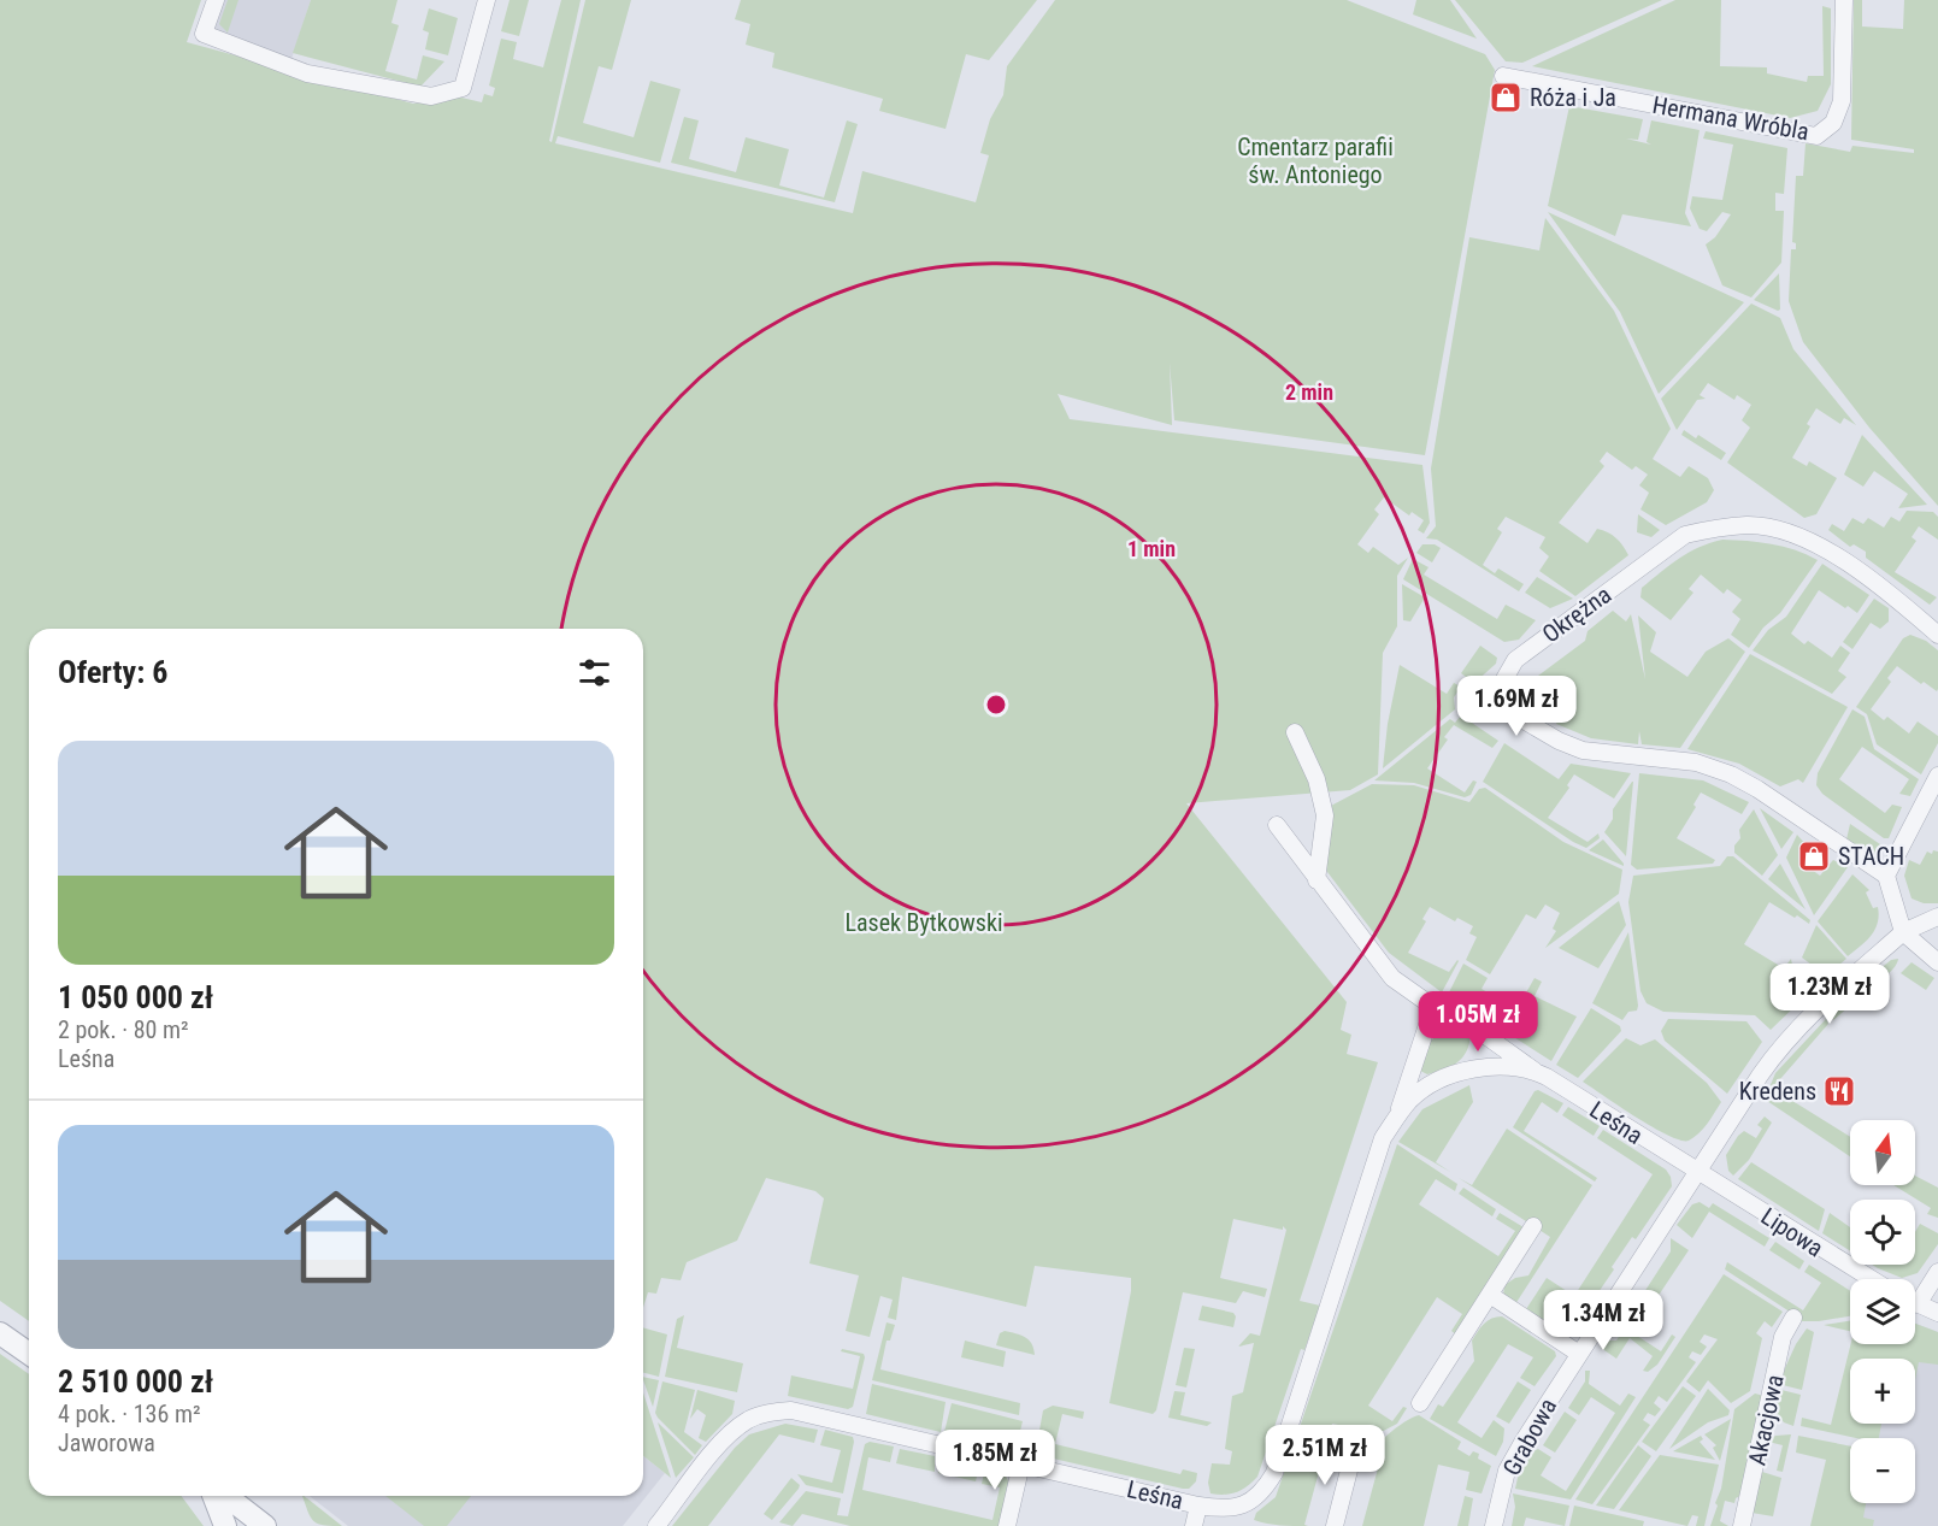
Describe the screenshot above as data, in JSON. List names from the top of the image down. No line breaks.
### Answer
{"streets":{"street":["Hermana Wróbla","Okrężna","Leśna","Lipowa","Akacjowa","Grabowa"]},"crossings":[["Leśna","Lipowa"],["Leśna","Grabowa"],["Lipowa","Grabowa"]],"parks":["Cmentarz parafii św. Antoniego","Lasek Bytkowski"],"places":{"shop":["Róża i Ja","STACH"],"restaurant":["Kredens"]},"north":"top","page":{"heading":"Oferty: 6","price":["1.69M zł","1.23M zł","1.05M zł","1.34M zł","2.51M zł","1.85M zł"],"list":[{"name":"1 050 000 zł","note":"2 pok. · 80 m² · Leśna"},{"name":"2 510 000 zł","note":"4 pok. · 136 m² · Jaworowa"}],"map_buttons":["+","−"]},"rings":["2 min","1 min"]}
